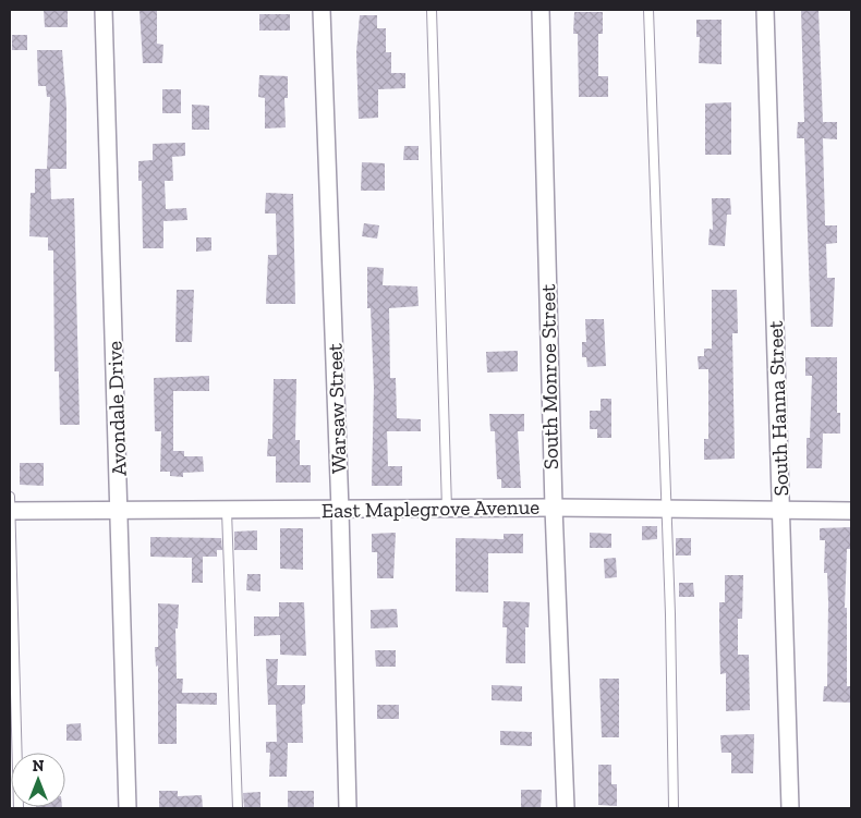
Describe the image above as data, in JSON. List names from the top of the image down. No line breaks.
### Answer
{"streets":{"street":["South Monroe Street","Avondale Drive","Warsaw Street","South Hanna Street","East Maplegrove Avenue"]},"crossings":[["South Monroe Street","East Maplegrove Avenue"],["Avondale Drive","East Maplegrove Avenue"],["Warsaw Street","East Maplegrove Avenue"],["South Hanna Street","East Maplegrove Avenue"]],"north":"top"}
